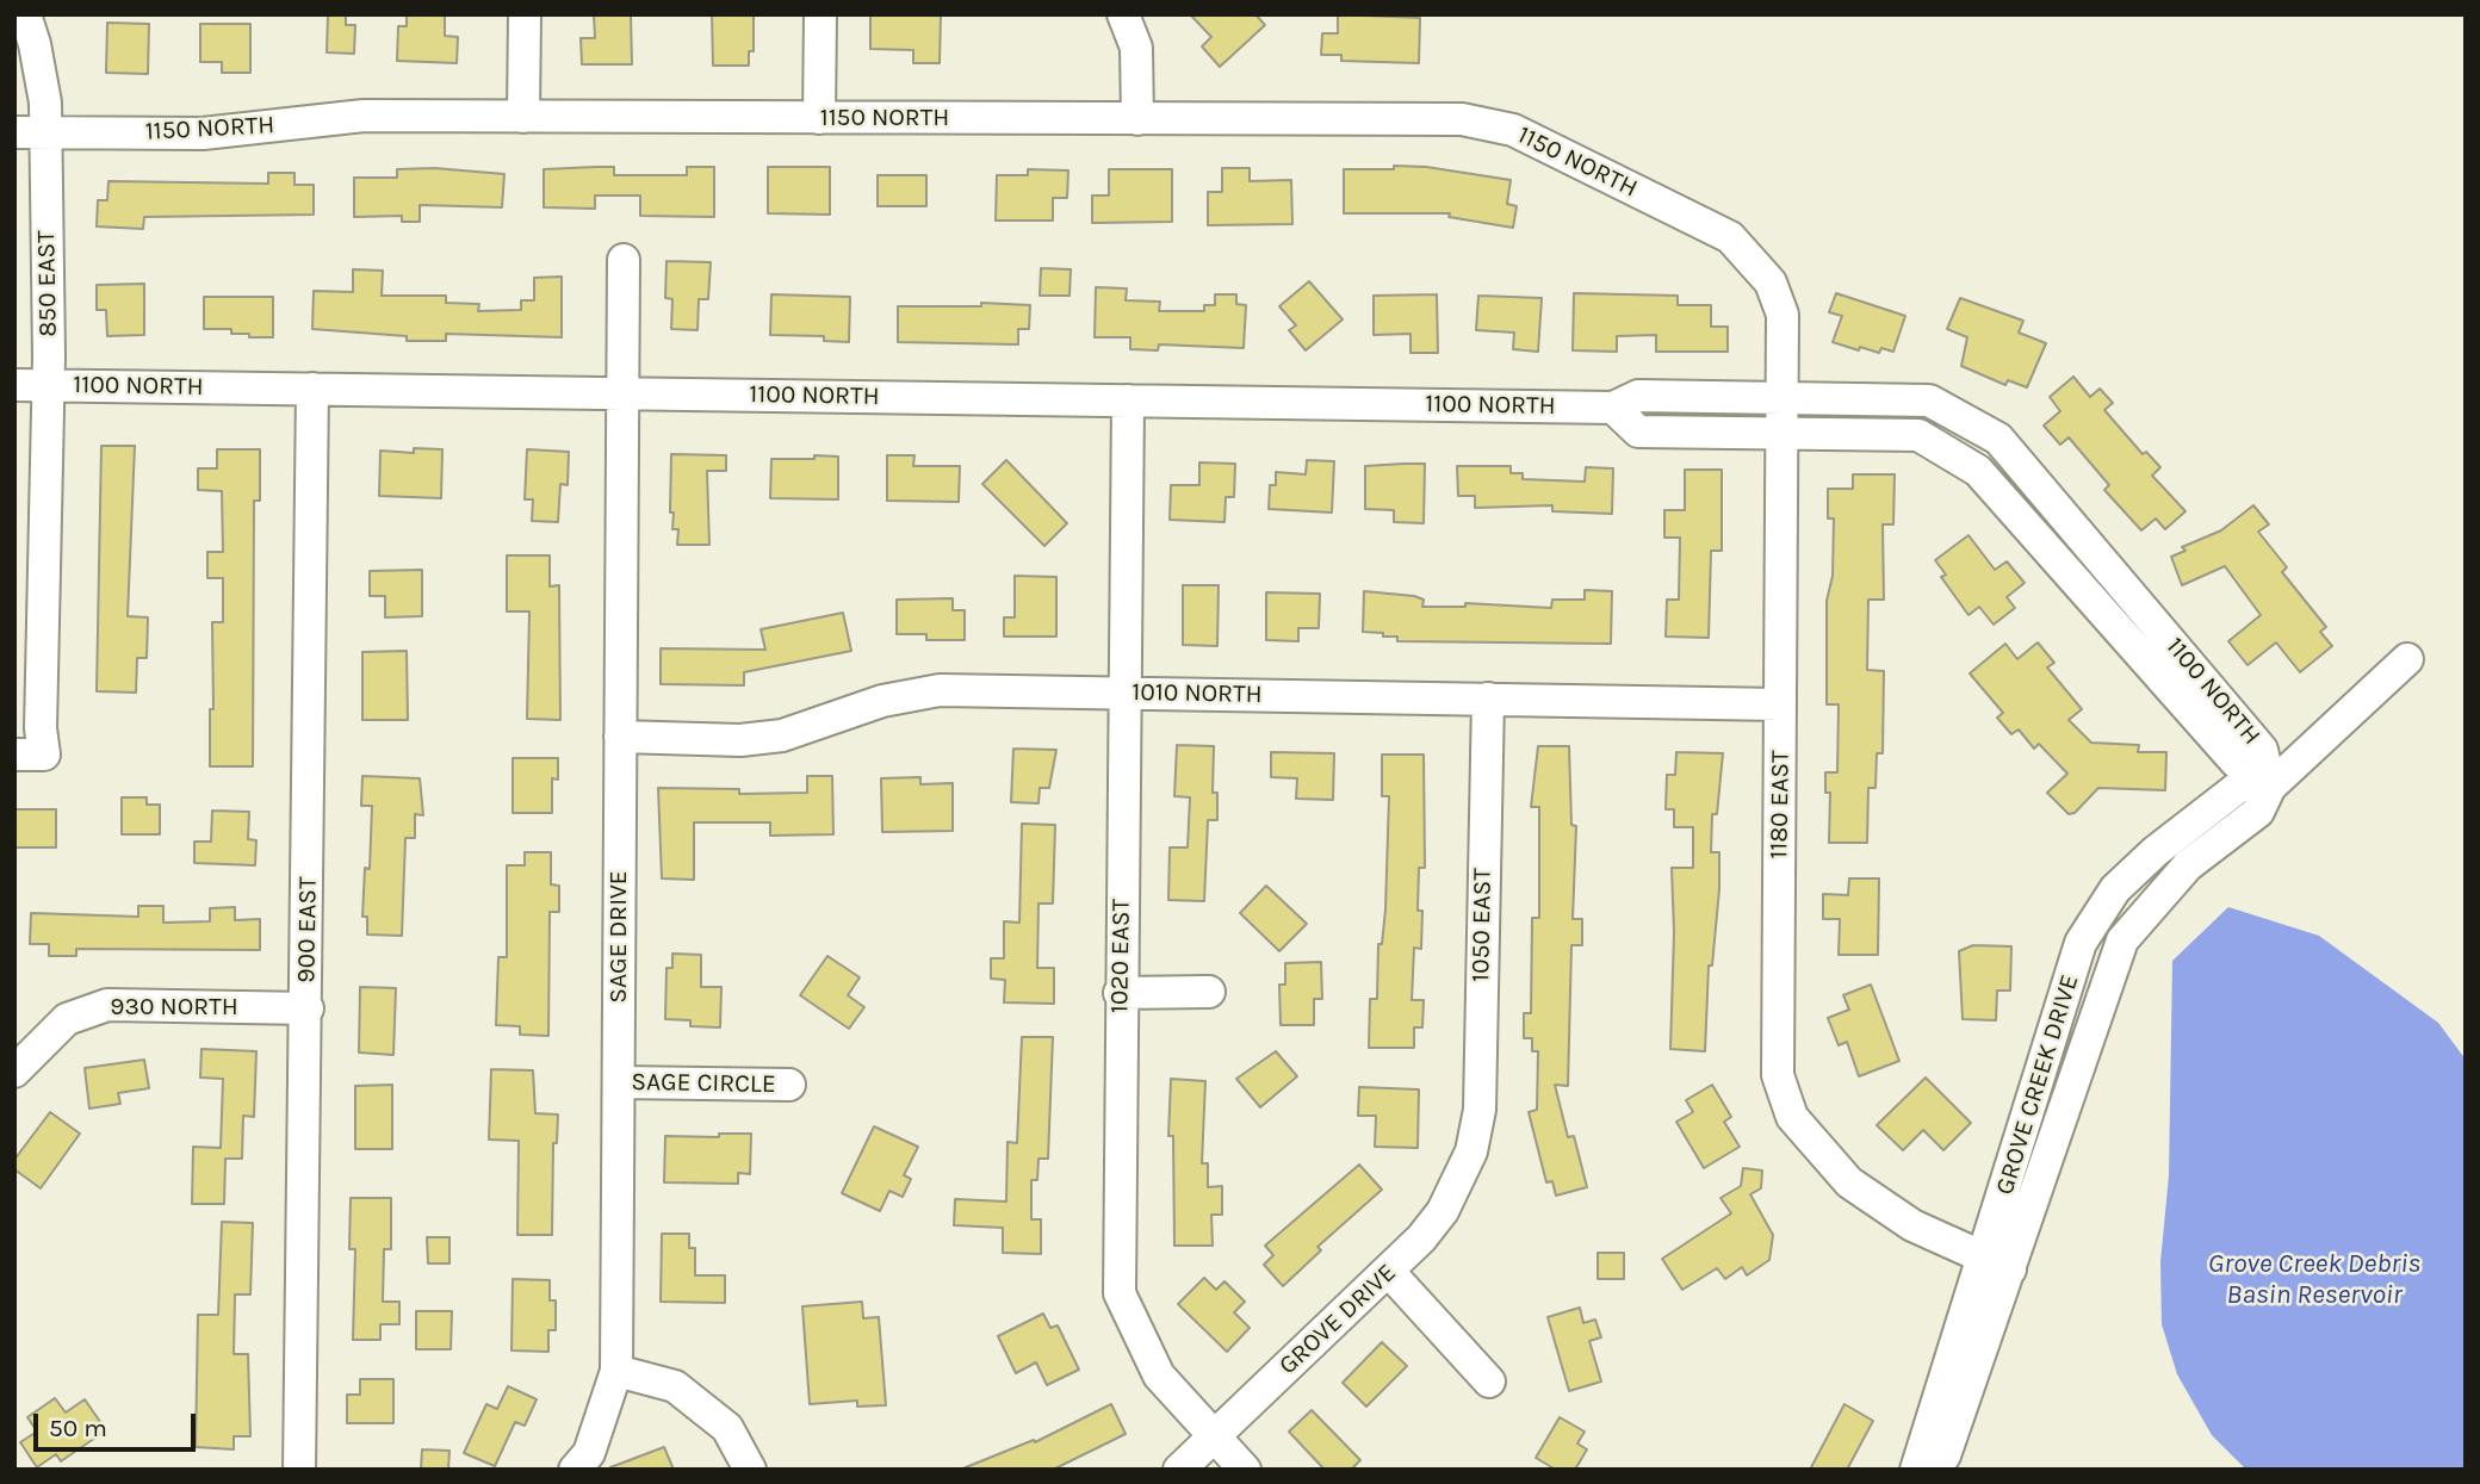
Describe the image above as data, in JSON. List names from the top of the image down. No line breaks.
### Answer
{"streets":{"street":["1150 NORTH","850 EAST","1100 NORTH","1010 NORTH","1180 EAST","1050 EAST","900 EAST","SAGE DRIVE","1020 EAST","930 NORTH","SAGE CIRCLE","GROVE CREEK DRIVE","GROVE DRIVE"]},"crossings":[["1150 NORTH","850 EAST"],["1150 NORTH","1180 EAST"],["850 EAST","1100 NORTH"],["1100 NORTH","1180 EAST"],["1100 NORTH","900 EAST"],["1100 NORTH","SAGE DRIVE"],["1100 NORTH","1020 EAST"],["1100 NORTH","GROVE CREEK DRIVE"],["1010 NORTH","1180 EAST"],["1010 NORTH","1050 EAST"],["1010 NORTH","SAGE DRIVE"],["1010 NORTH","1020 EAST"],["1180 EAST","GROVE CREEK DRIVE"],["1050 EAST","GROVE DRIVE"],["900 EAST","930 NORTH"],["SAGE DRIVE","SAGE CIRCLE"],["1020 EAST","GROVE DRIVE"]],"water":["Grove Creek Debris Basin Reservoir"],"scale_bar":"50 m"}
